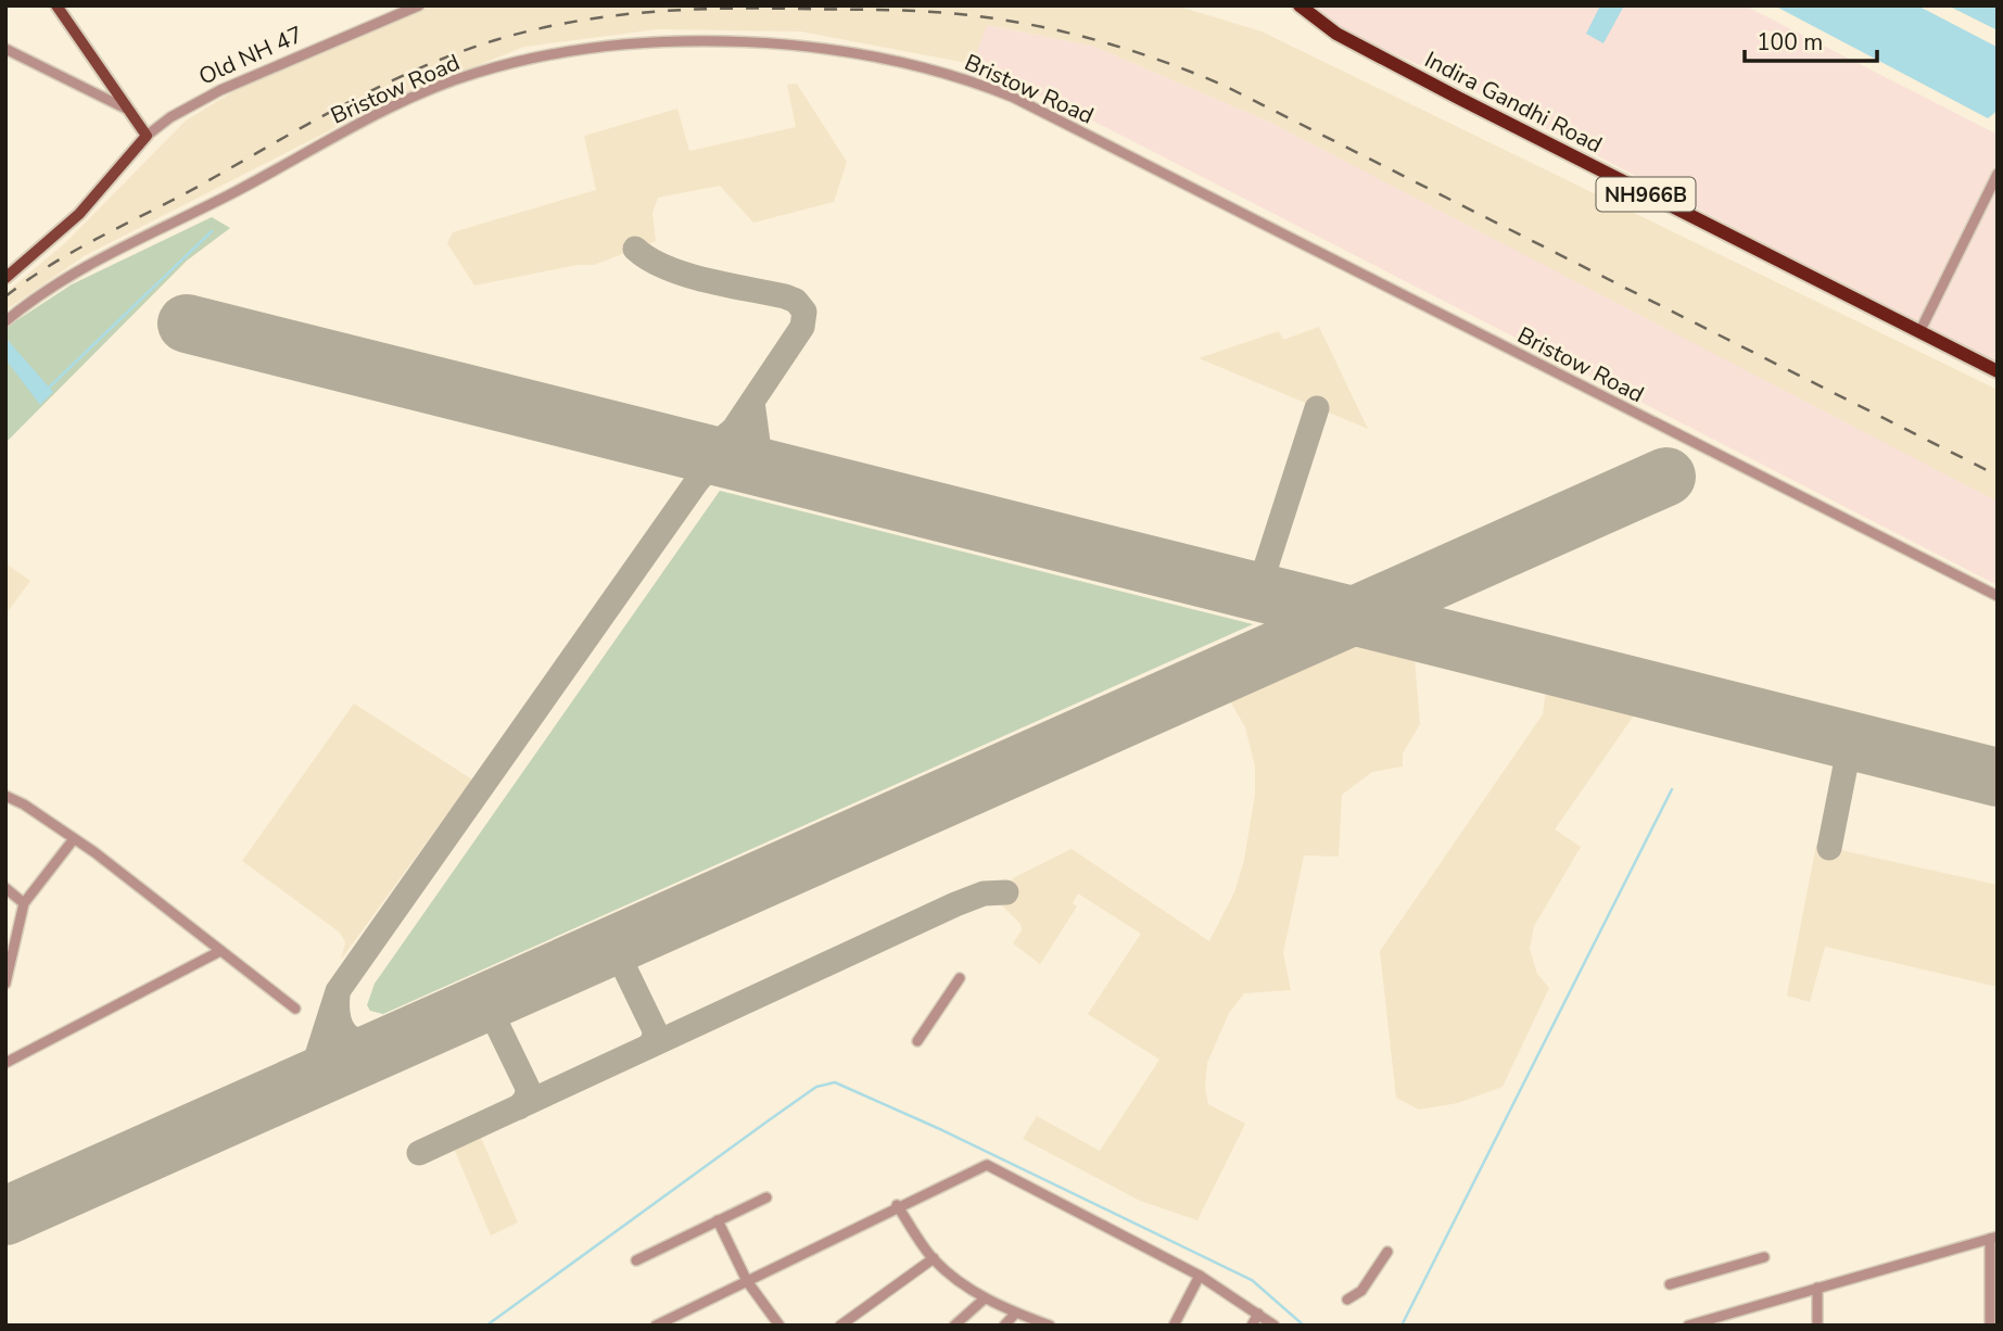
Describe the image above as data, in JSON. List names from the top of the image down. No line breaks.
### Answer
{"streets":{"highway":["Indira Gandhi Road","NH966B"],"main road":["Old NH 47"],"street":["Bristow Road"]},"scale_bar":"100 m"}
